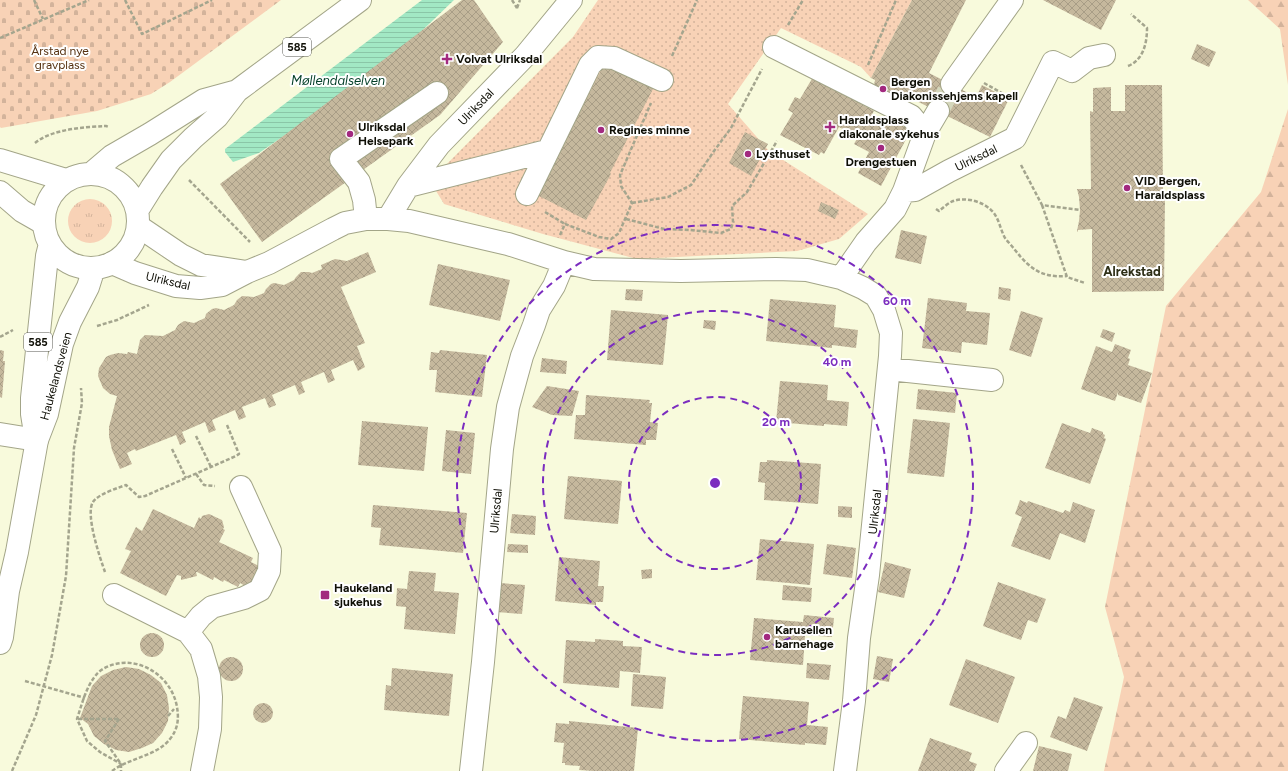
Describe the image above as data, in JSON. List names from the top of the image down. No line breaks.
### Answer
{"streets":{"street":["585","Ulriksdal","Haukelandsveien"]},"crossings":[["585","Ulriksdal"],["585","Haukelandsveien"],["Ulriksdal","Haukelandsveien"]],"districts":["Alrekstad"],"water":["Møllendalselven"],"parks":["Årstad nye gravplass"],"places":{"health":["Volvat Ulriksdal","Haraldsplass diakonale sykehus"],"other":["Bergen Diakonissehjems kapell","Regines minne","Ulriksdal Helsepark","Drengestuen","Lysthuset","VID Bergen, Haraldsplass","Karusellen barnehage"],"transit":["Haukeland sjukehus"]},"rings":["60 m","40 m","20 m"]}
